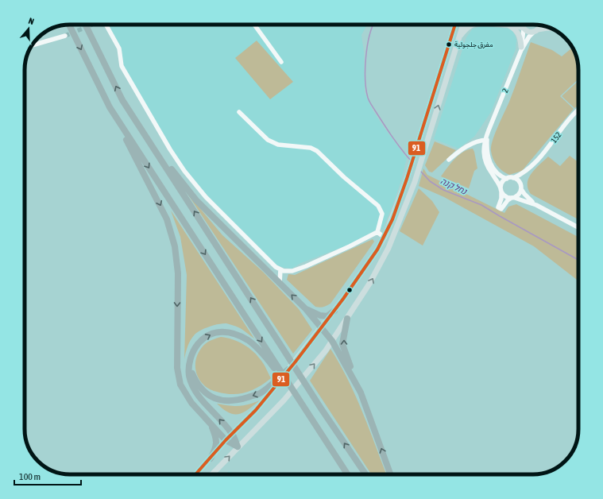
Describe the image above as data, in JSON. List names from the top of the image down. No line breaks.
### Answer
{"streets":{"street":["2","152"]},"crossings":[["2","152"]],"water":["נחל קנה"],"places":["مفرق جلجولية"],"lines":["transit line 91"],"scale_bar":"100 m","north":"top"}
